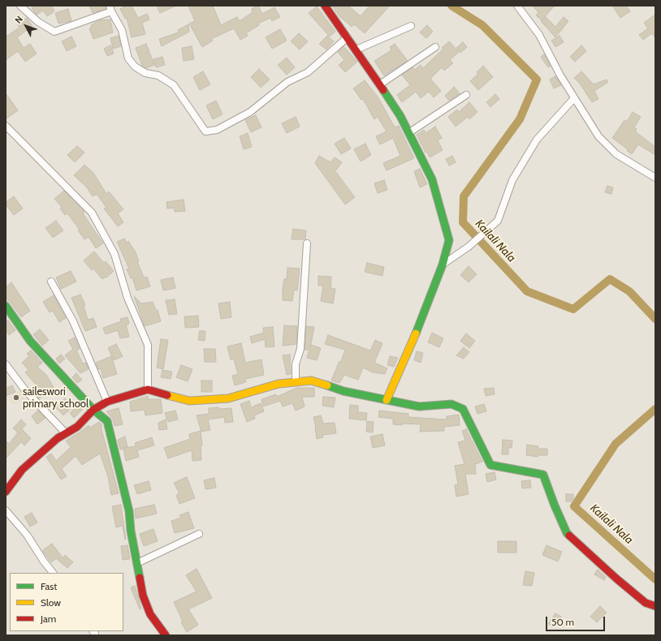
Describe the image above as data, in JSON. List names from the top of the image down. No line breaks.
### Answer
{"water":["Kailali Nala"],"places":["saileswori primary school"],"legend":["Fast","Slow","Jam"],"scale_bar":"50 m","north":"top left"}
